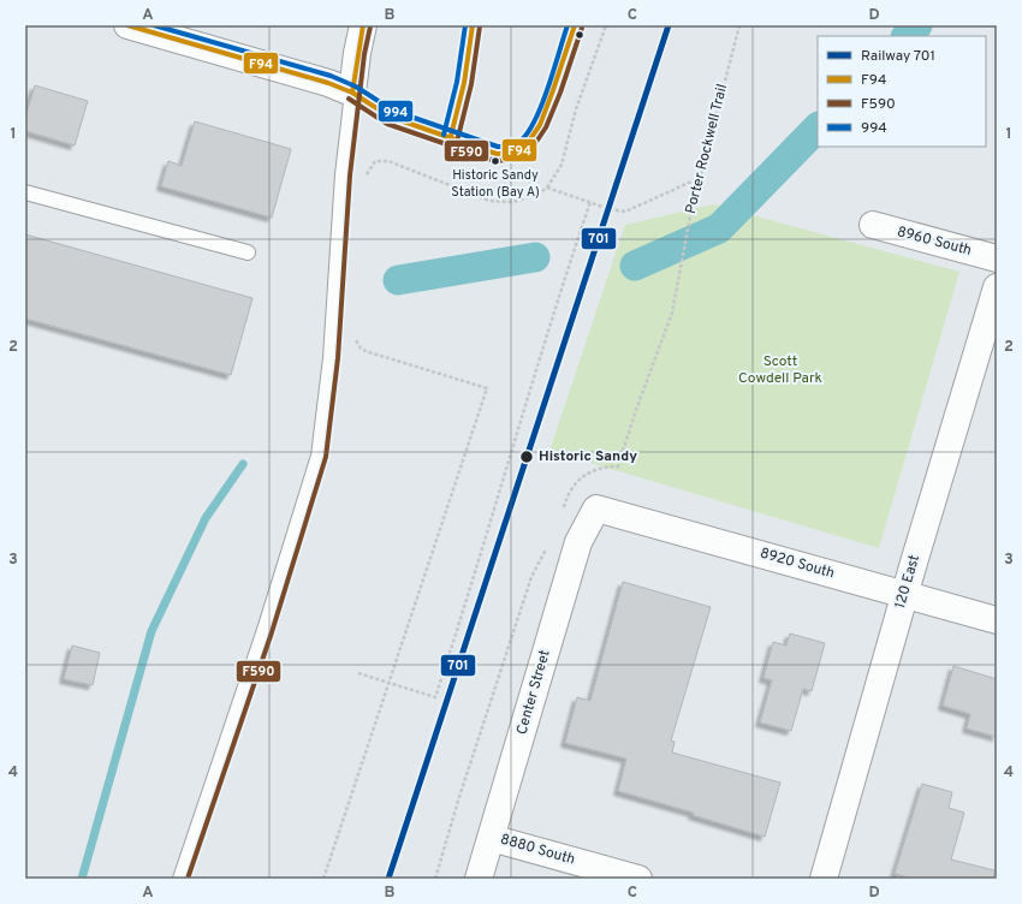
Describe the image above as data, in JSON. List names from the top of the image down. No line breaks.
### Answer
{"streets":{"street":["8960 South","8920 South","120 East","Center Street","8880 South"],"path":["Porter Rockwell Trail"]},"crossings":[["8920 South","120 East"],["8920 South","Center Street"],["Center Street","8880 South"]],"parks":["Scott Cowdell Park"],"places":["Historic Sandy Station (Bay A)","Historic Sandy"],"lines":["rail line 701","transit line F94","transit line 994","transit line F590"],"legend":["Railway 701","F94","F590","994"],"grid":{"columns":["A","B","C","D"],"rows":["1","2","3","4"]}}
